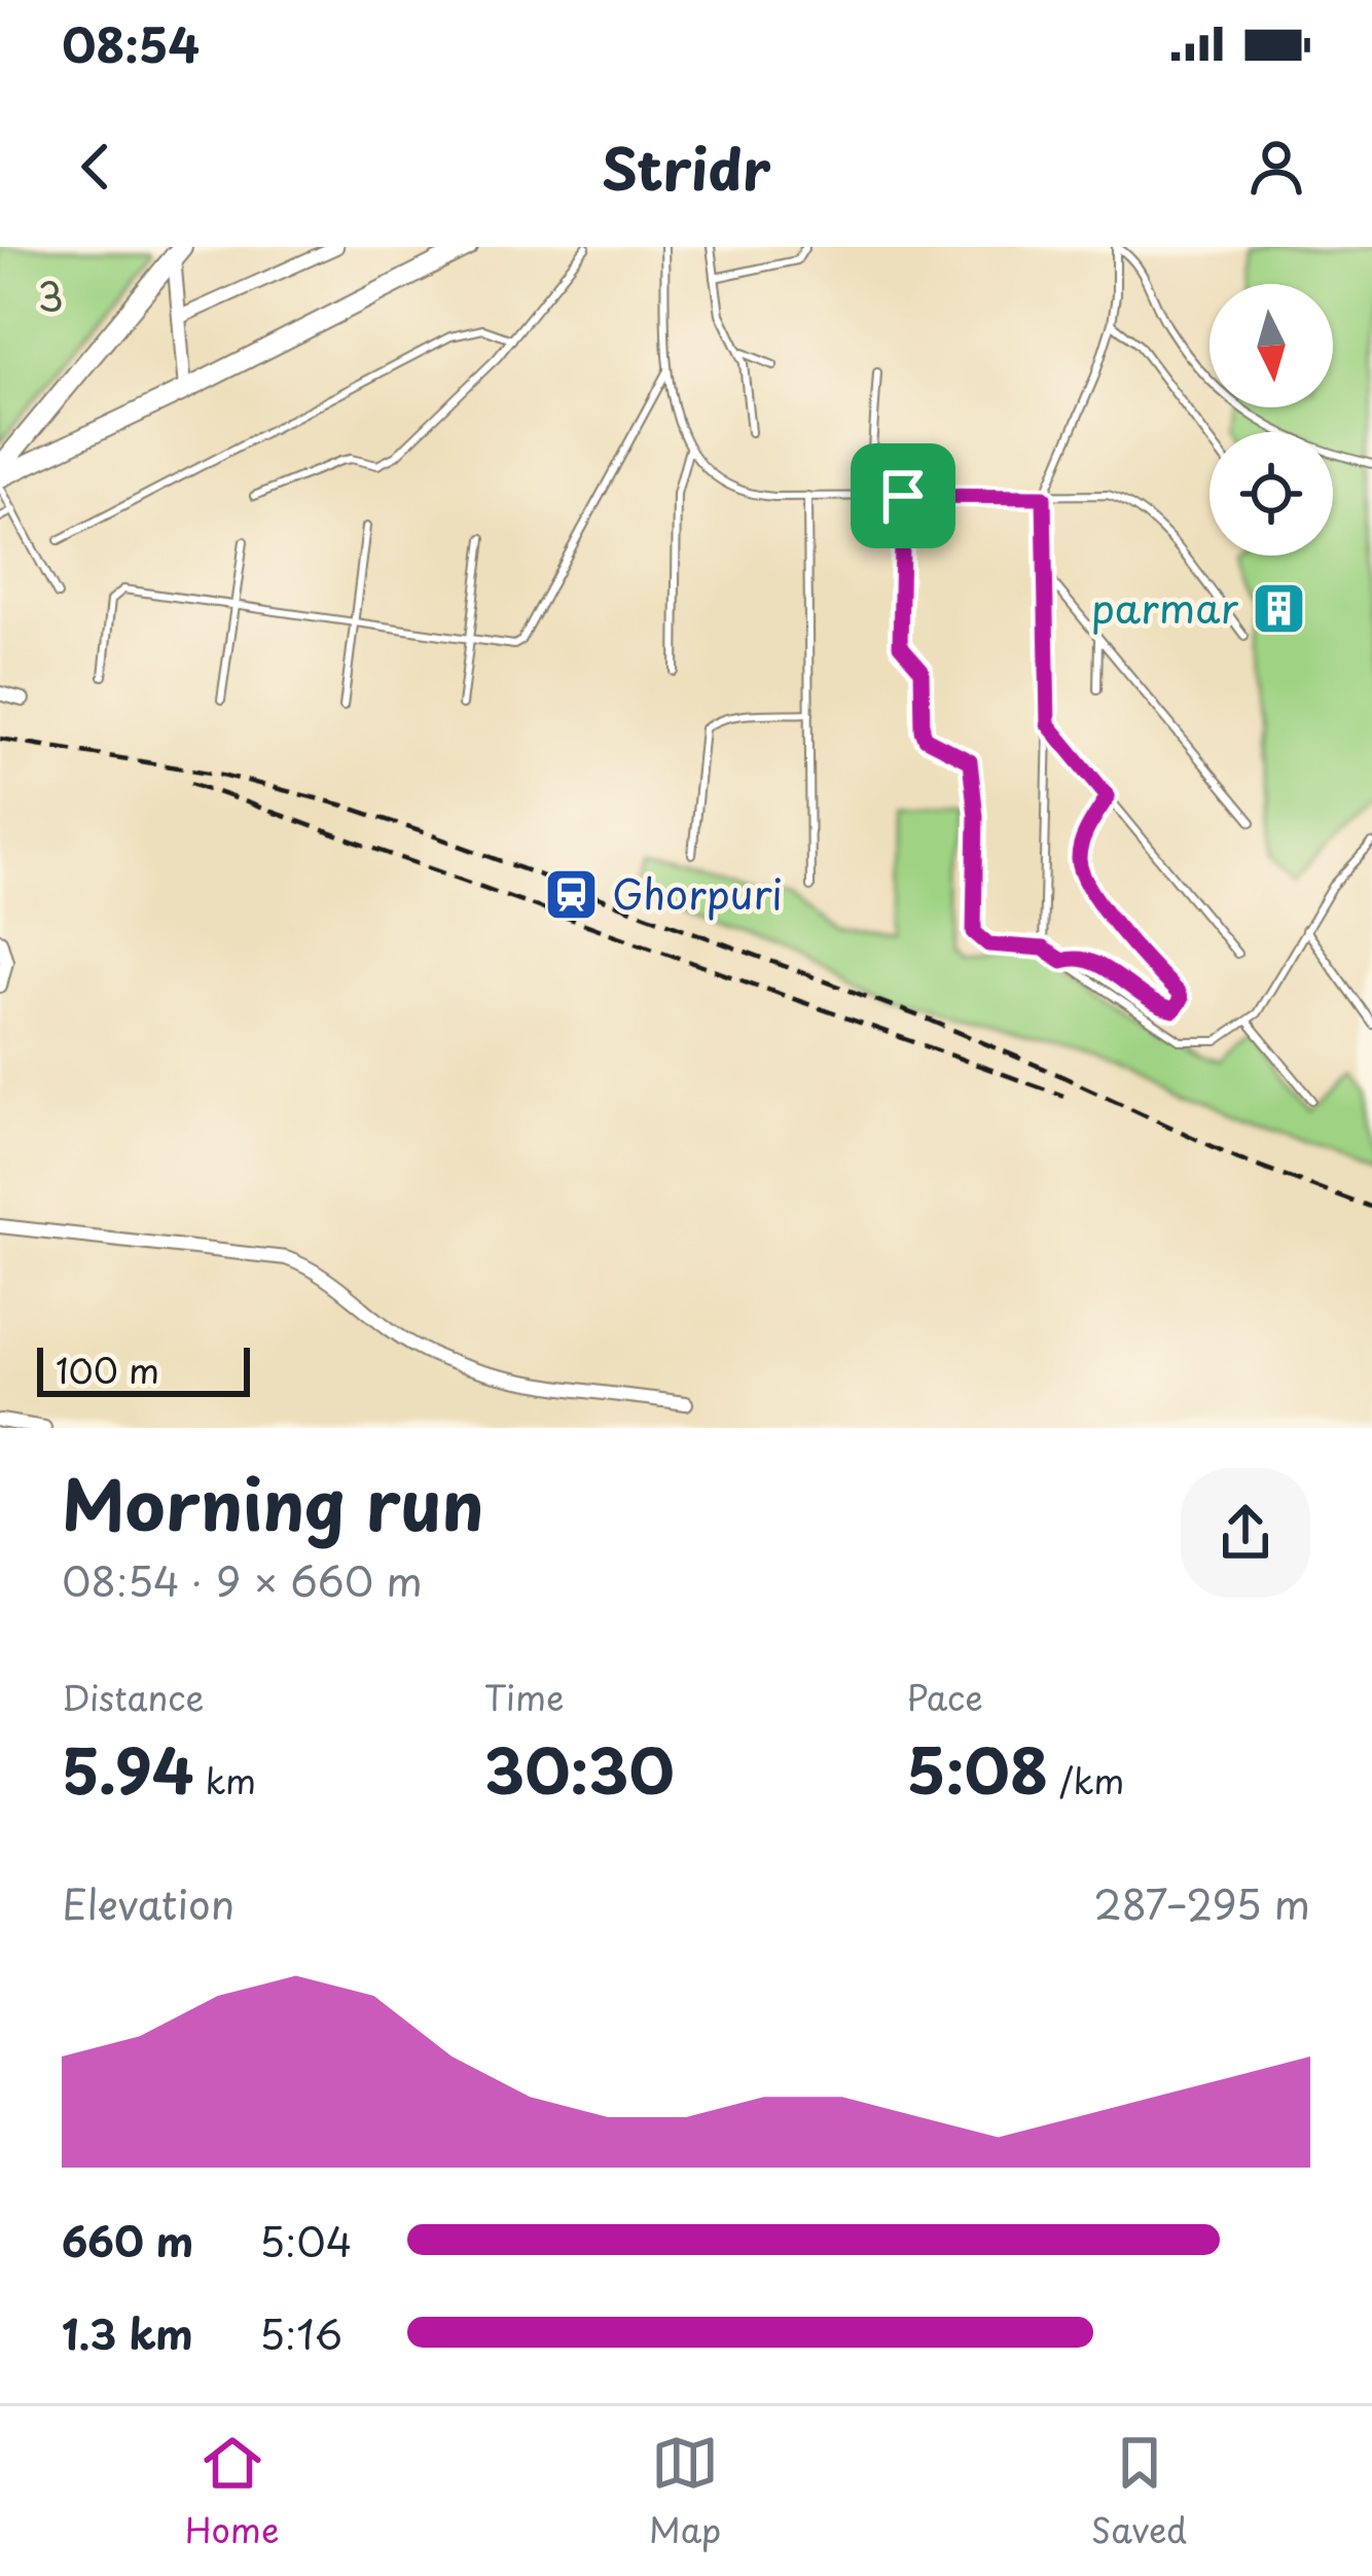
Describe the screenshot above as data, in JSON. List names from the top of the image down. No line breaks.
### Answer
{"parks":["3"],"places":{"building":["parmar"],"station":["Ghorpuri"]},"scale_bar":"100 m","north":"bottom","page":{"status":"08:54","header":"Stridr","scale":"100 m","heading":["Morning run","08:54 · 9 × 660 m"],"stats":[["Distance","5.94 km"],["Time","30:30"],["Pace","5:08 /km"]],"chart":["Elevation","287–295 m"],"list":[{"name":"660 m","note":"5:04"},{"name":"1.3 km","note":"5:16"}],"tabs":["Home","Map","Saved"]}}
